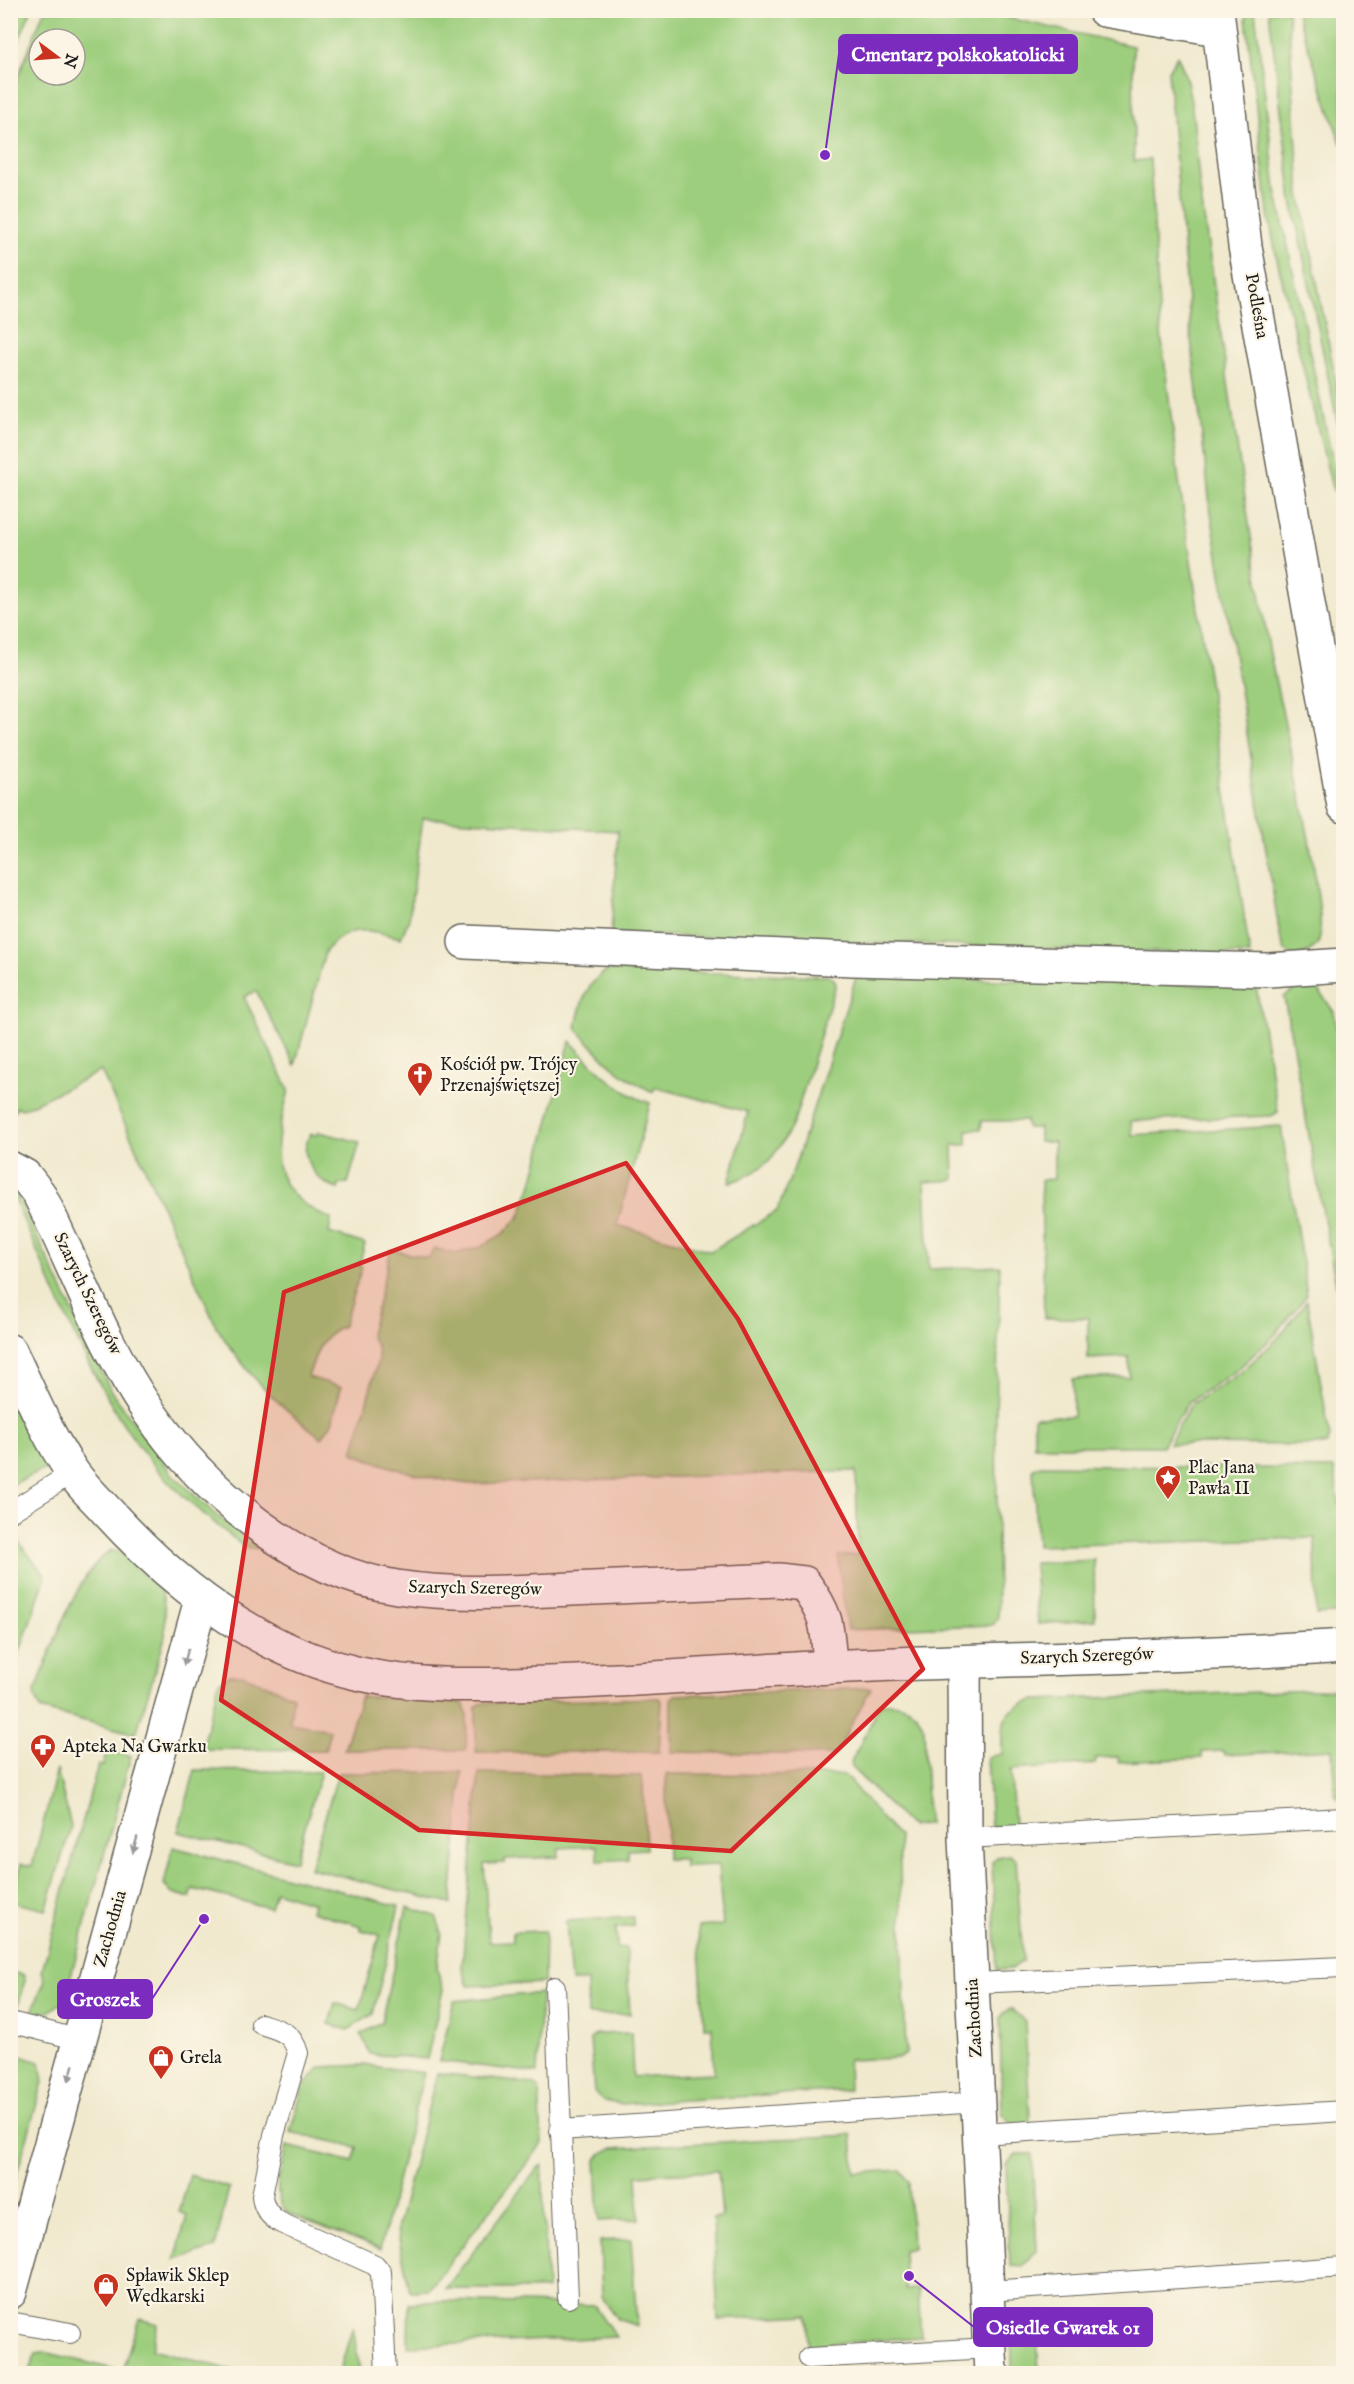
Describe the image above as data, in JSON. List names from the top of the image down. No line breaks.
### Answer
{"streets":{"street":["Podleśna","Szarych Szeregów","Zachodnia"]},"crossings":[["Szarych Szeregów","Zachodnia"]],"one_way":["Zachodnia"],"places":{"other":["Cmentarz polskokatolicki","Groszek","Osiedle Gwarek 01"],"church":["Kościół pw. Trójcy Przenajświętszej"],"place":["Plac Jana Pawła II"],"pharmacy":["Apteka Na Gwarku"],"shop":["Grela","Spławik Sklep Wędkarski"]},"north":"right"}
